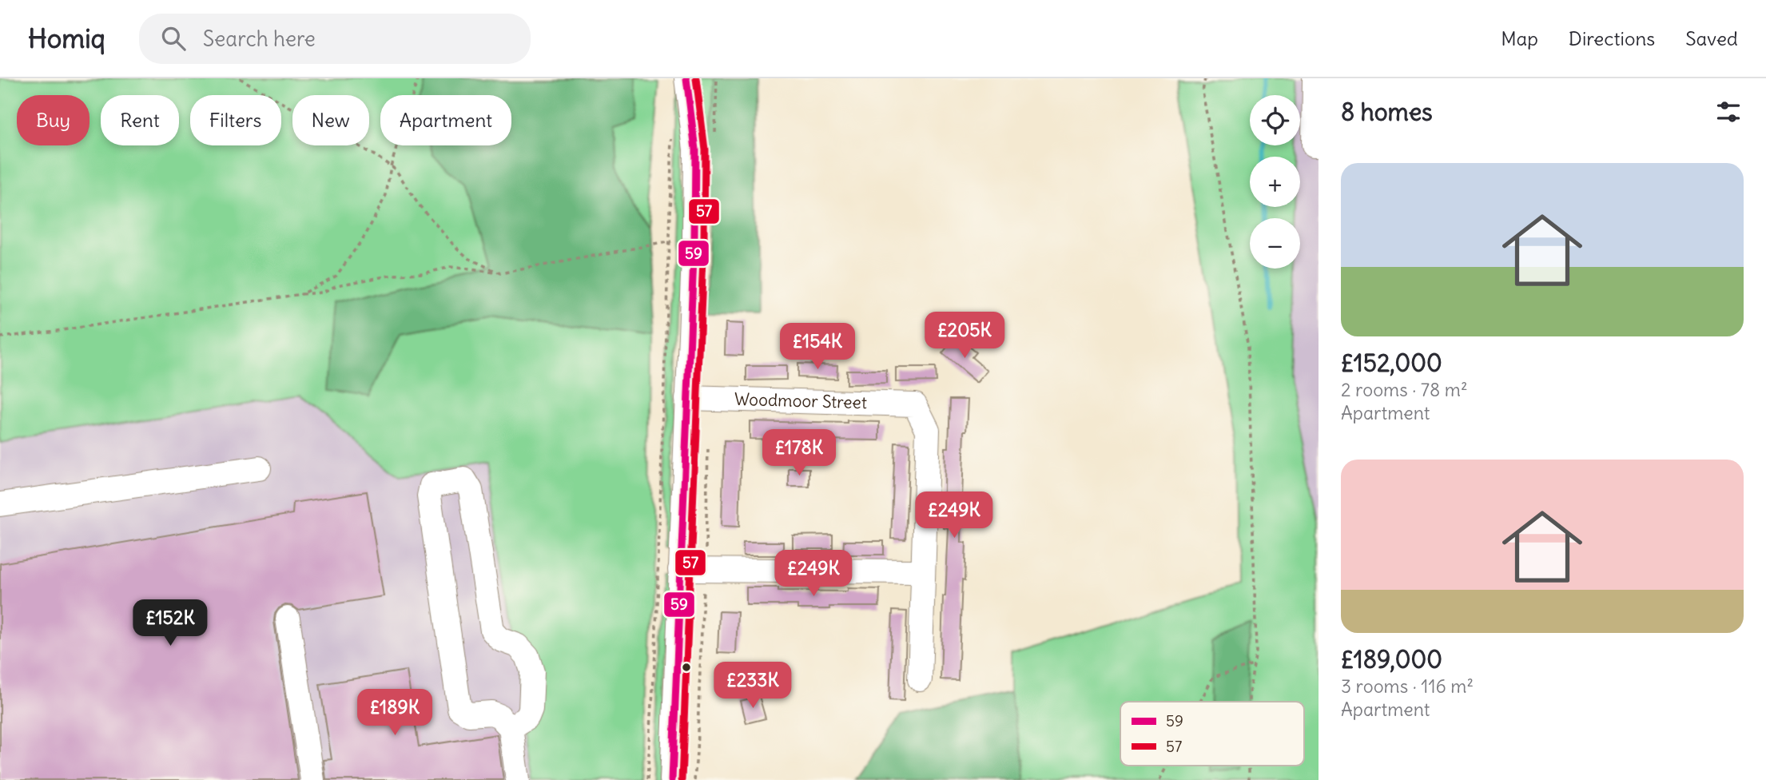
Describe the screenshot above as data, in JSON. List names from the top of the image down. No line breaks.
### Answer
{"streets":{"street":["Woodmoor Street"]},"lines":["transit line 59","transit line 57"],"legend":["59","57"],"page":{"header":"Homiq","search":"Search here","nav":["Map","Directions","Saved"],"heading":"8 homes","map_buttons":["+","−"],"chip":["Buy","Rent","Filters","New","Apartment"],"list":[{"name":"£152,000","note":"2 rooms · 78 m² · Apartment"},{"name":"£189,000","note":"3 rooms · 116 m² · Apartment"}],"price":["£205K","£154K","£178K","£249K","£249K","£152K","£233K","£189K"]}}
